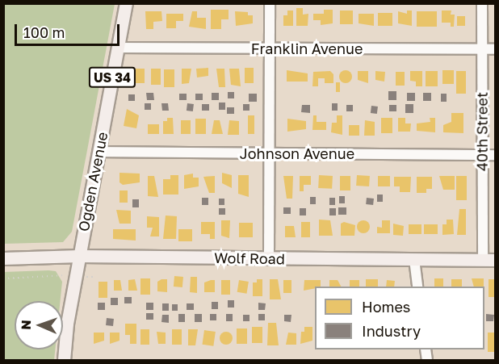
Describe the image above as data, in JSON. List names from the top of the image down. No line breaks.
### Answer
{"streets":{"main road":["US 34","Ogden Avenue","Wolf Road"],"street":["Franklin Avenue","40th Street","Johnson Avenue"]},"crossings":[["Franklin Avenue","40th Street"],["Franklin Avenue","Ogden Avenue"],["40th Street","Johnson Avenue"],["40th Street","Wolf Road"],["Johnson Avenue","Ogden Avenue"],["Ogden Avenue","Wolf Road"]],"legend":["Homes","Industry"],"scale_bar":"100 m","north":"left"}
